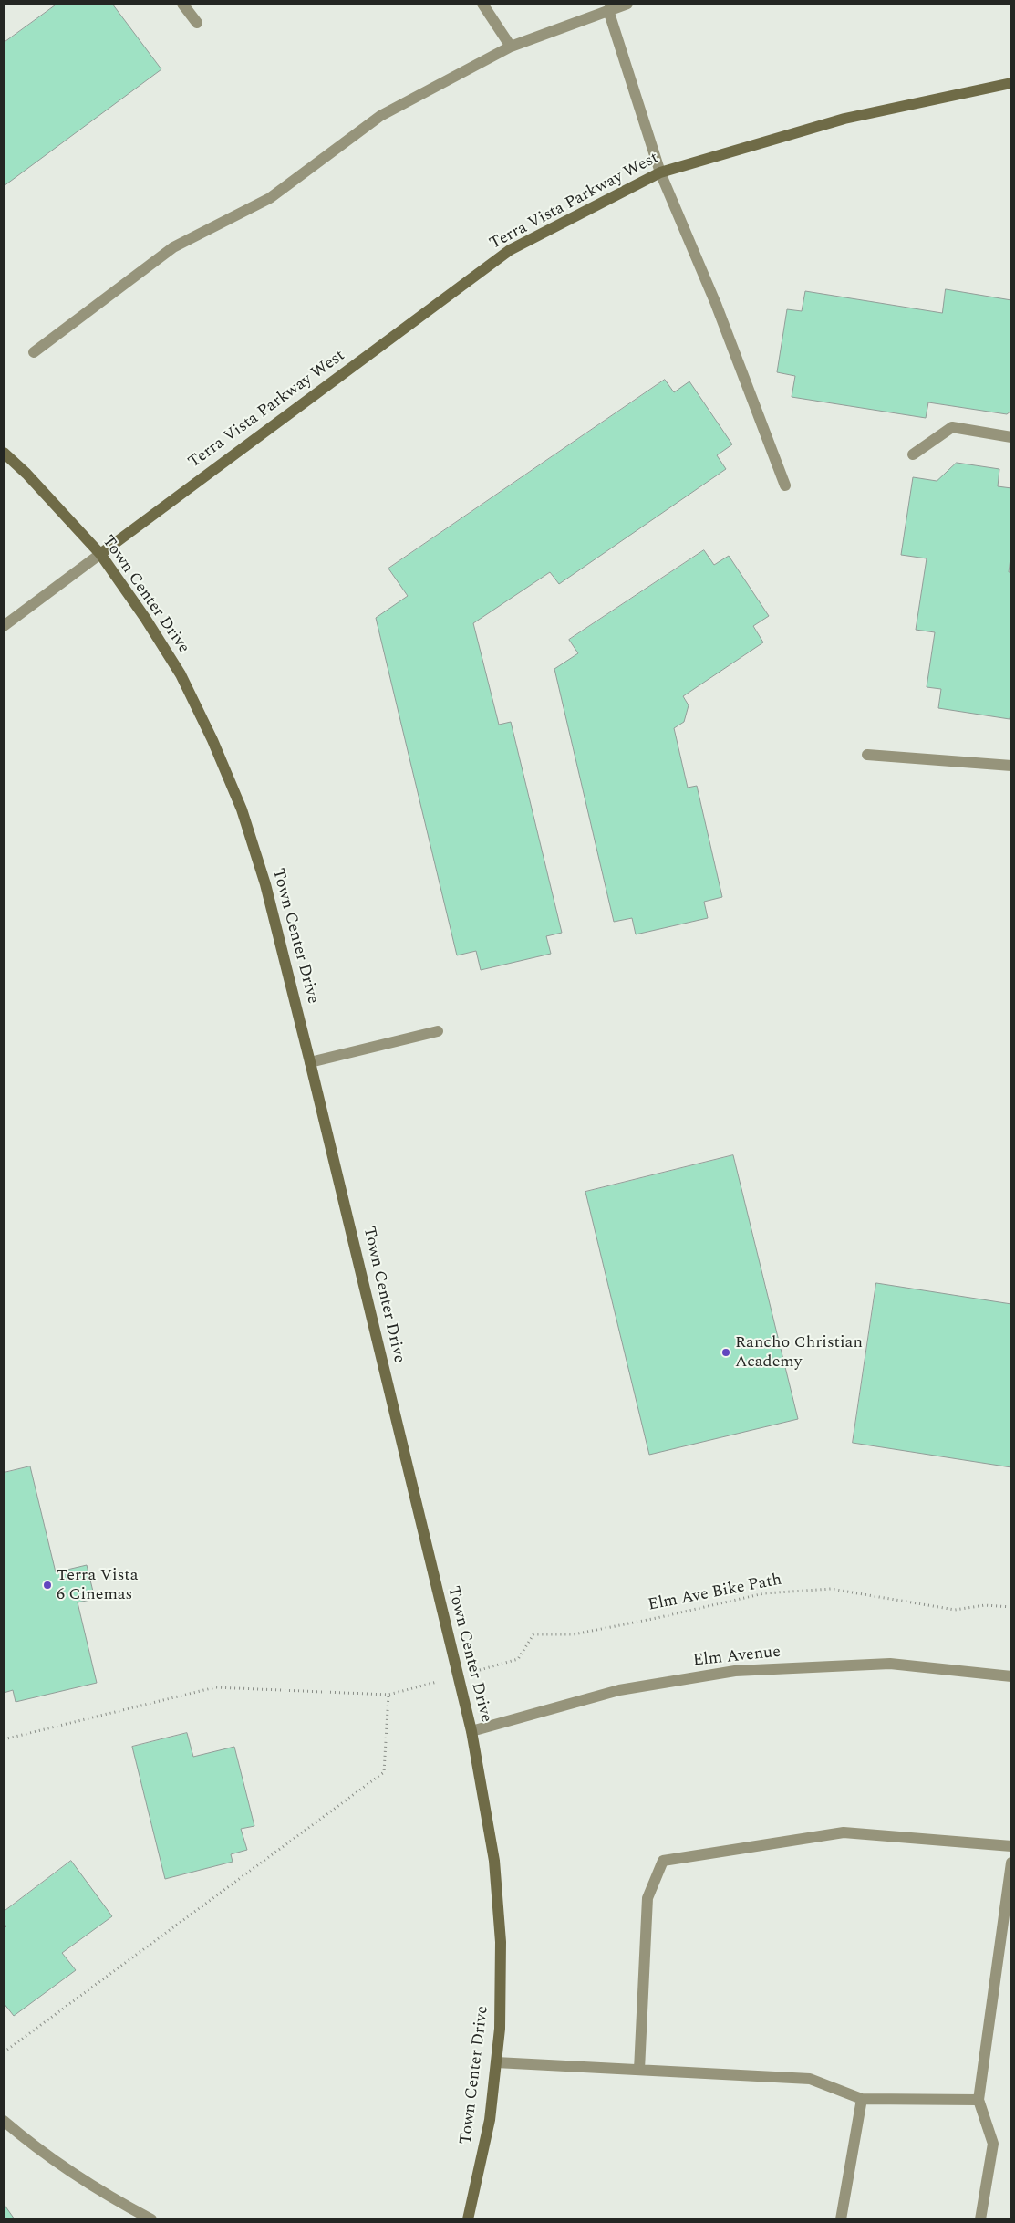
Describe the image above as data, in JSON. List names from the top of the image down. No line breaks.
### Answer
{"streets":{"street":["Terra Vista Parkway West","Town Center Drive","Elm Avenue"],"path":["Elm Ave Bike Path"]},"crossings":[["Terra Vista Parkway West","Town Center Drive"],["Town Center Drive","Elm Avenue"]],"places":["Rancho Christian Academy","Terra Vista 6 Cinemas"]}
